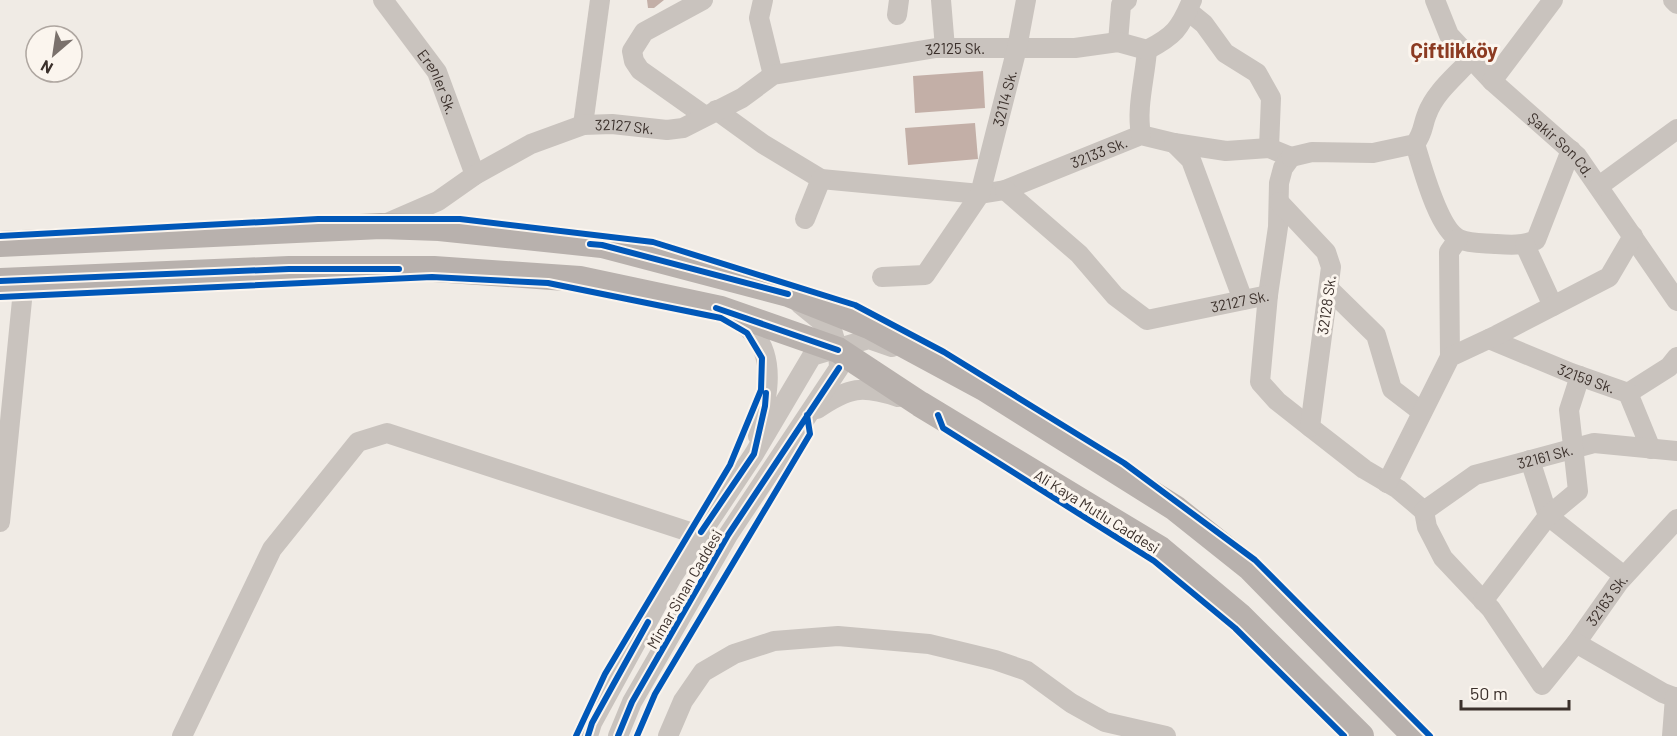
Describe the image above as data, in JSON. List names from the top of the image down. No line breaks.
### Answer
{"streets":{"main road":["Ali Kaya Mutlu Caddesi"],"street":["32125 Sk.","Erenler Sk.","32114 Sk.","32127 Sk.","Şakir Son Cd.","32133 Sk.","32128 Sk.","32159 Sk.","32161 Sk.","Mimar Sinan Caddesi","32163 Sk."]},"crossings":[["32125 Sk.","32114 Sk."],["32125 Sk.","32127 Sk."],["Erenler Sk.","32127 Sk."],["32114 Sk.","32133 Sk."],["32127 Sk.","32133 Sk."],["32127 Sk.","32128 Sk."],["32127 Sk.","32161 Sk."],["Ali Kaya Mutlu Caddesi","Mimar Sinan Caddesi"]],"districts":["Çiftlikköy"],"scale_bar":"50 m","north":"bottom left"}
